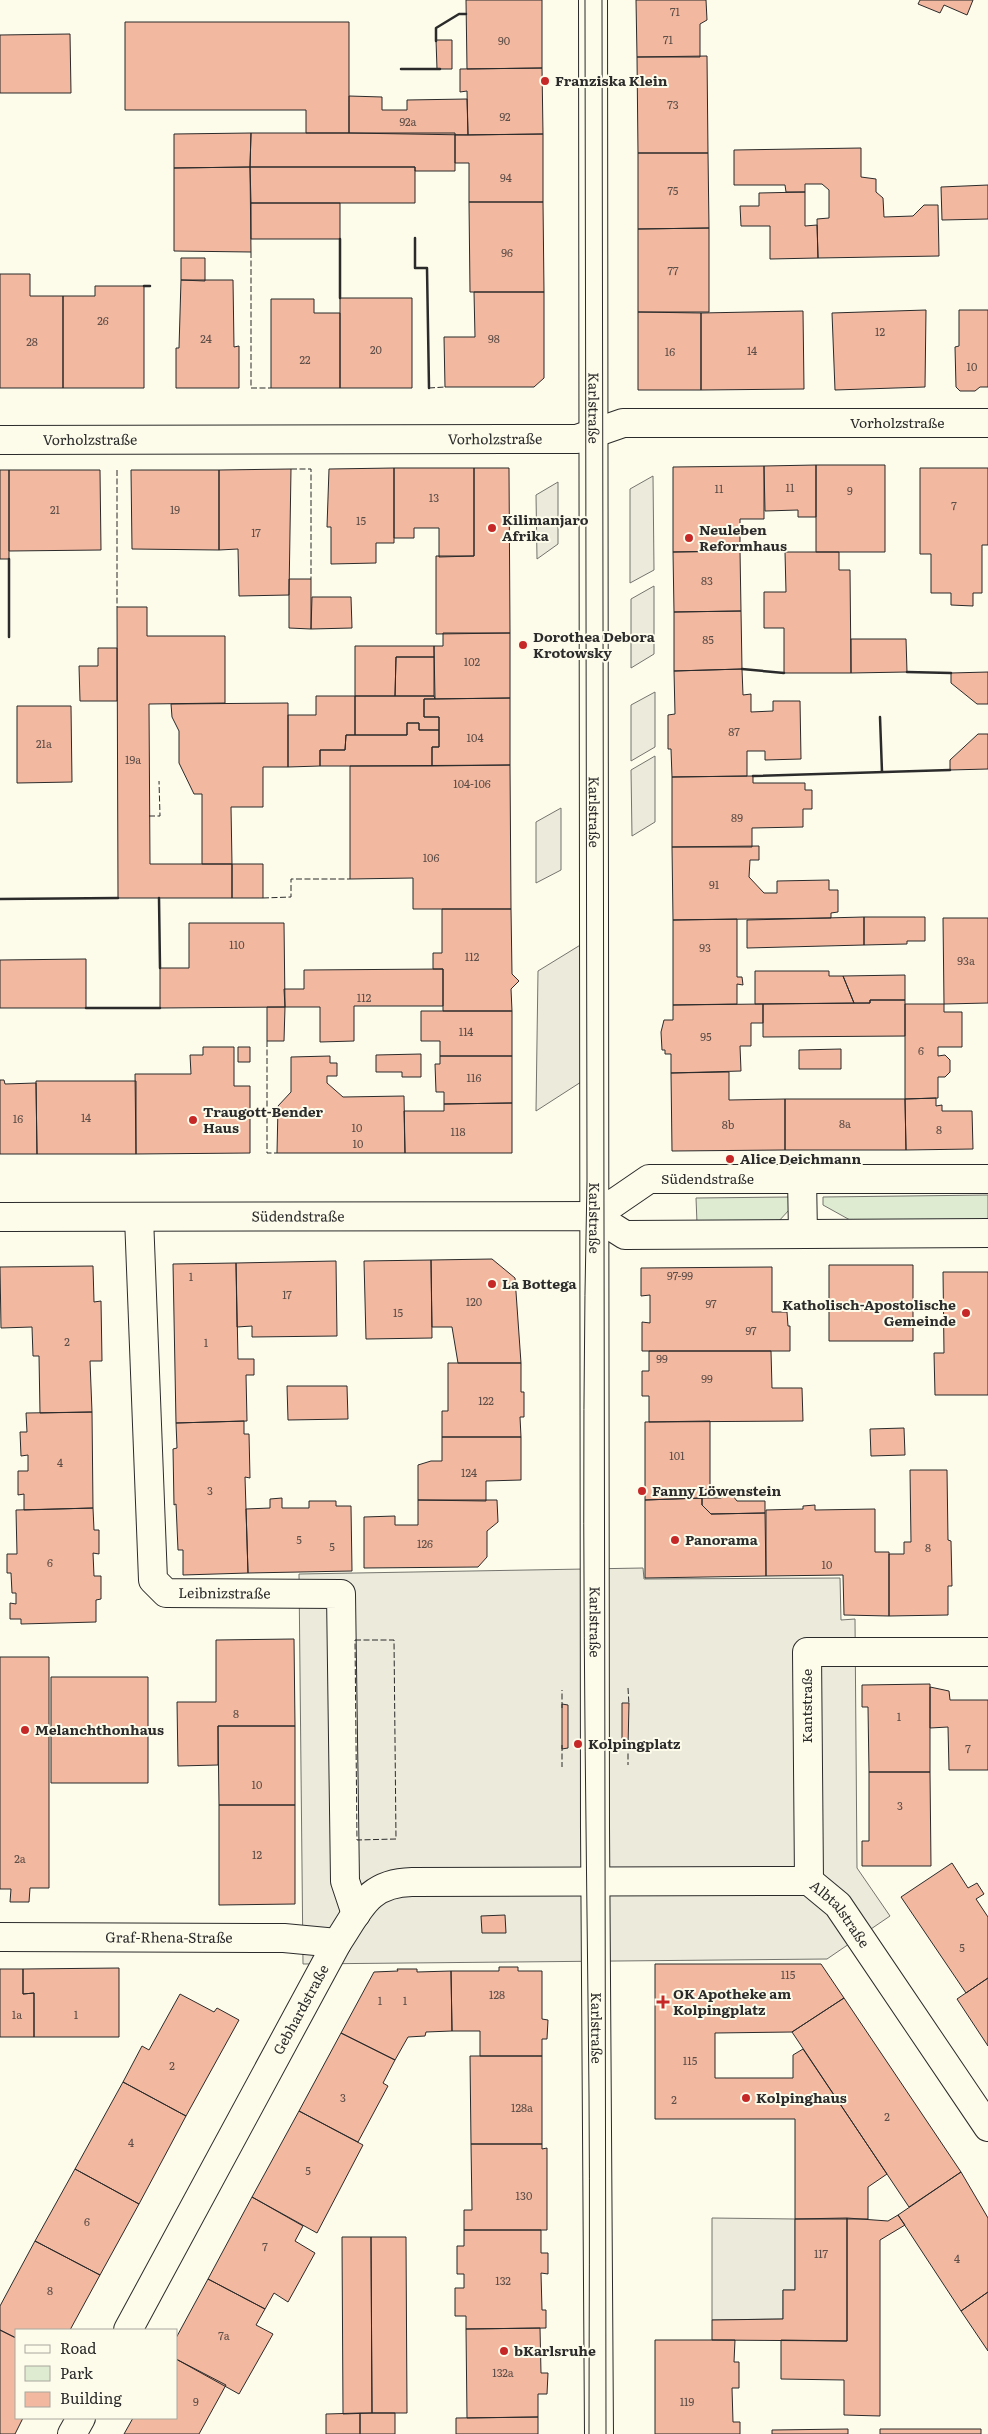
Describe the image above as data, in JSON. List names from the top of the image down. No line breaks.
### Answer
{"streets":{"street":["Karlstraße","Vorholzstraße","Südendstraße","Leibnizstraße","Kantstraße","Albtalstraße","Graf-Rhena-Straße","Gebhardstraße"]},"crossings":[["Karlstraße","Vorholzstraße"],["Karlstraße","Südendstraße"],["Karlstraße","Albtalstraße"],["Karlstraße","Gebhardstraße"],["Südendstraße","Leibnizstraße"],["Leibnizstraße","Gebhardstraße"],["Kantstraße","Albtalstraße"],["Albtalstraße","Gebhardstraße"],["Graf-Rhena-Straße","Gebhardstraße"]],"places":{"other":["Franziska Klein","Kilimanjaro Afrika","Neuleben Reformhaus","Dorothea Debora Krotowsky","Traugott-Bender Haus","Alice Deichmann","La Bottega","Katholisch-Apostolische Gemeinde","Fanny Löwenstein","Panorama","Melanchthonhaus","Kolpingplatz","Kolpinghaus","bKarlsruhe"],"health":["OK Apotheke am Kolpingplatz"]},"house_numbers":["71","71","90","73","92","92a","94","75","96","77","26","12","24","98","28","20","14","16","22","10","11","11","9","13","7","21","19","15","17","83","85","102","87","104","21a","19a","104-106","89","106","91","110","93","112","93a","112","114","95","6","116","14","16","8a","8b","10","8","118","10","97-99","1","17","120","97","15","97","2","1","99","99","122","101","4","124","3","5","126","5","8","6","10","8","1","7","10","3","12","2a","5","115","128","1","1","1a","1","115","2","3","2","128a","2","4","5","130","6","7","117","4","132","8","7a","132a","9","119"],"legend":["Road","Park","Building"]}
